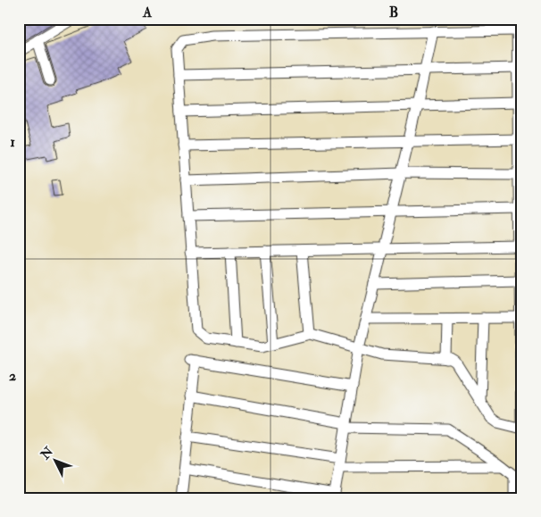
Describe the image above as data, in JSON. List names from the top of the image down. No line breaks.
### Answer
{"north":"top left","grid":{"columns":["A","B"],"rows":["1","2"]}}
